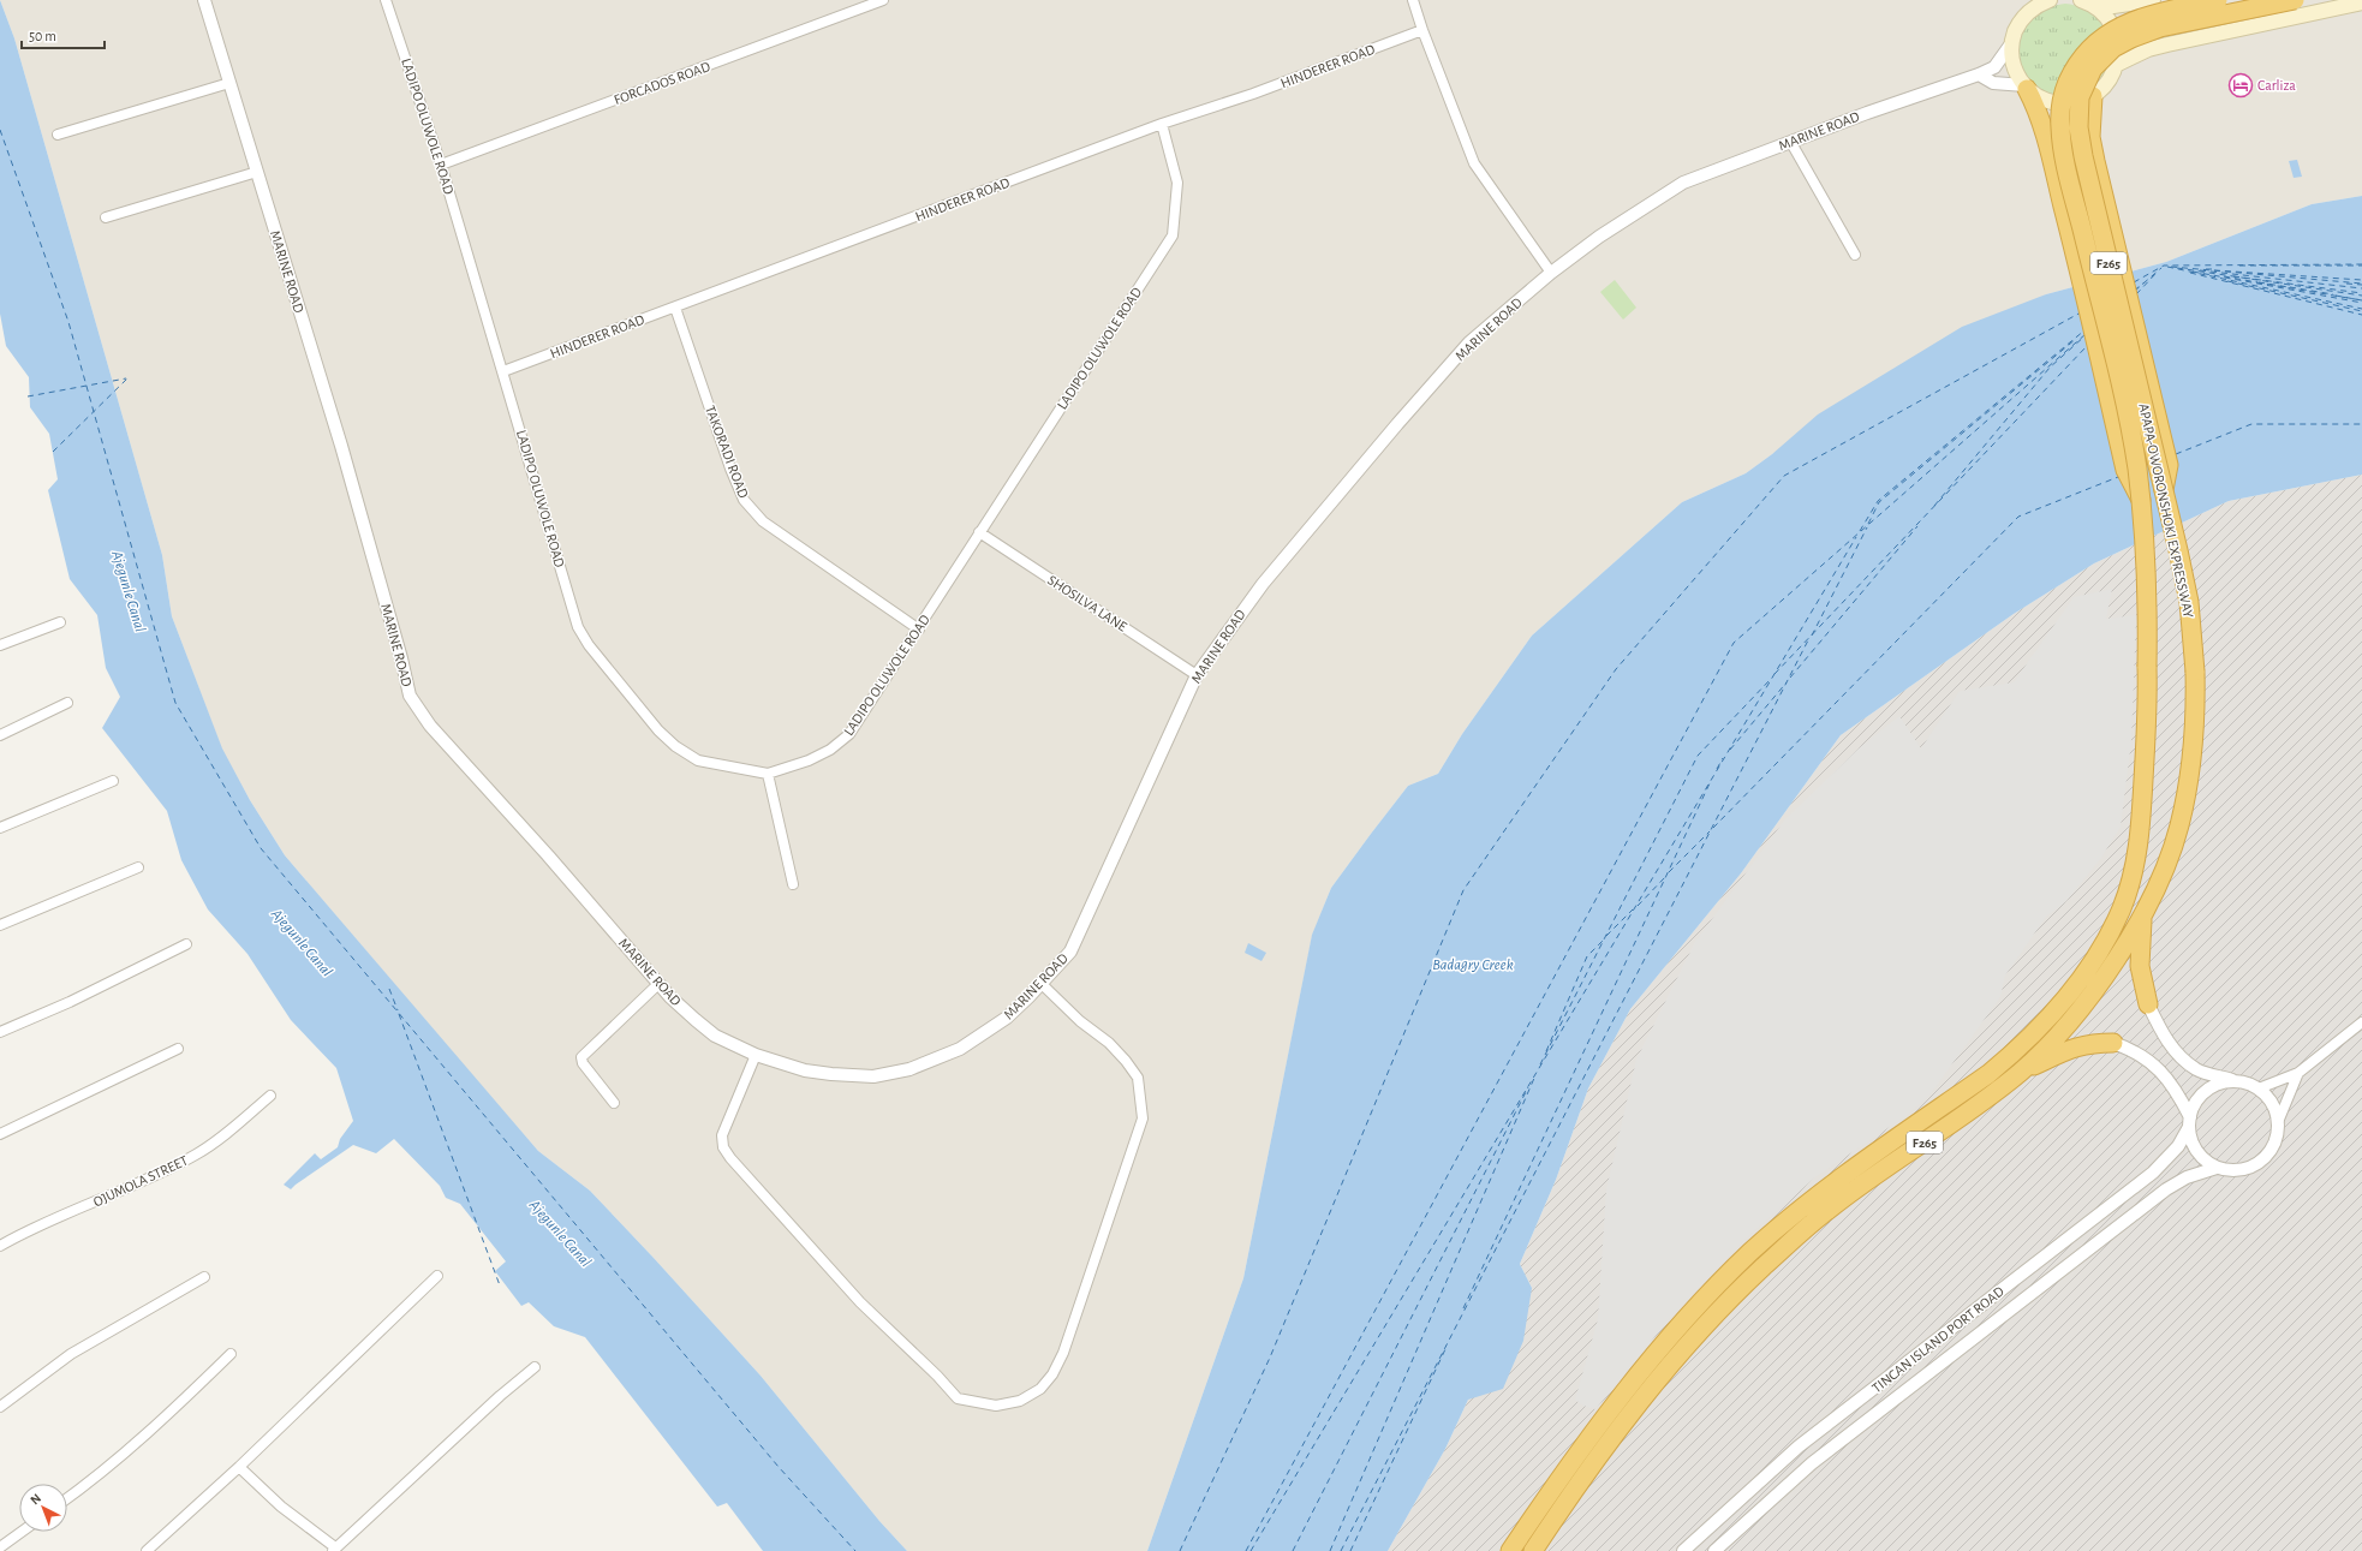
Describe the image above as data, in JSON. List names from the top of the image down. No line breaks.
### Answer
{"streets":{"highway":["F265","APAPA-OWORONSHOKI EXPRESSWAY"],"street":["HINDERER ROAD","FORCADOS ROAD","LADIPO OLUWOLE ROAD","MARINE ROAD","TAKORADI ROAD","SHOSILVA LANE","OJUMOLA STREET","TINCAN ISLAND PORT ROAD"]},"crossings":[["HINDERER ROAD","LADIPO OLUWOLE ROAD"],["HINDERER ROAD","TAKORADI ROAD"],["FORCADOS ROAD","LADIPO OLUWOLE ROAD"],["LADIPO OLUWOLE ROAD","TAKORADI ROAD"],["LADIPO OLUWOLE ROAD","SHOSILVA LANE"],["MARINE ROAD","SHOSILVA LANE"]],"water":["Ajegunle Canal","Badagry Creek"],"places":{"hotel":["Carliza"]},"scale_bar":"50 m","north":"top left"}
